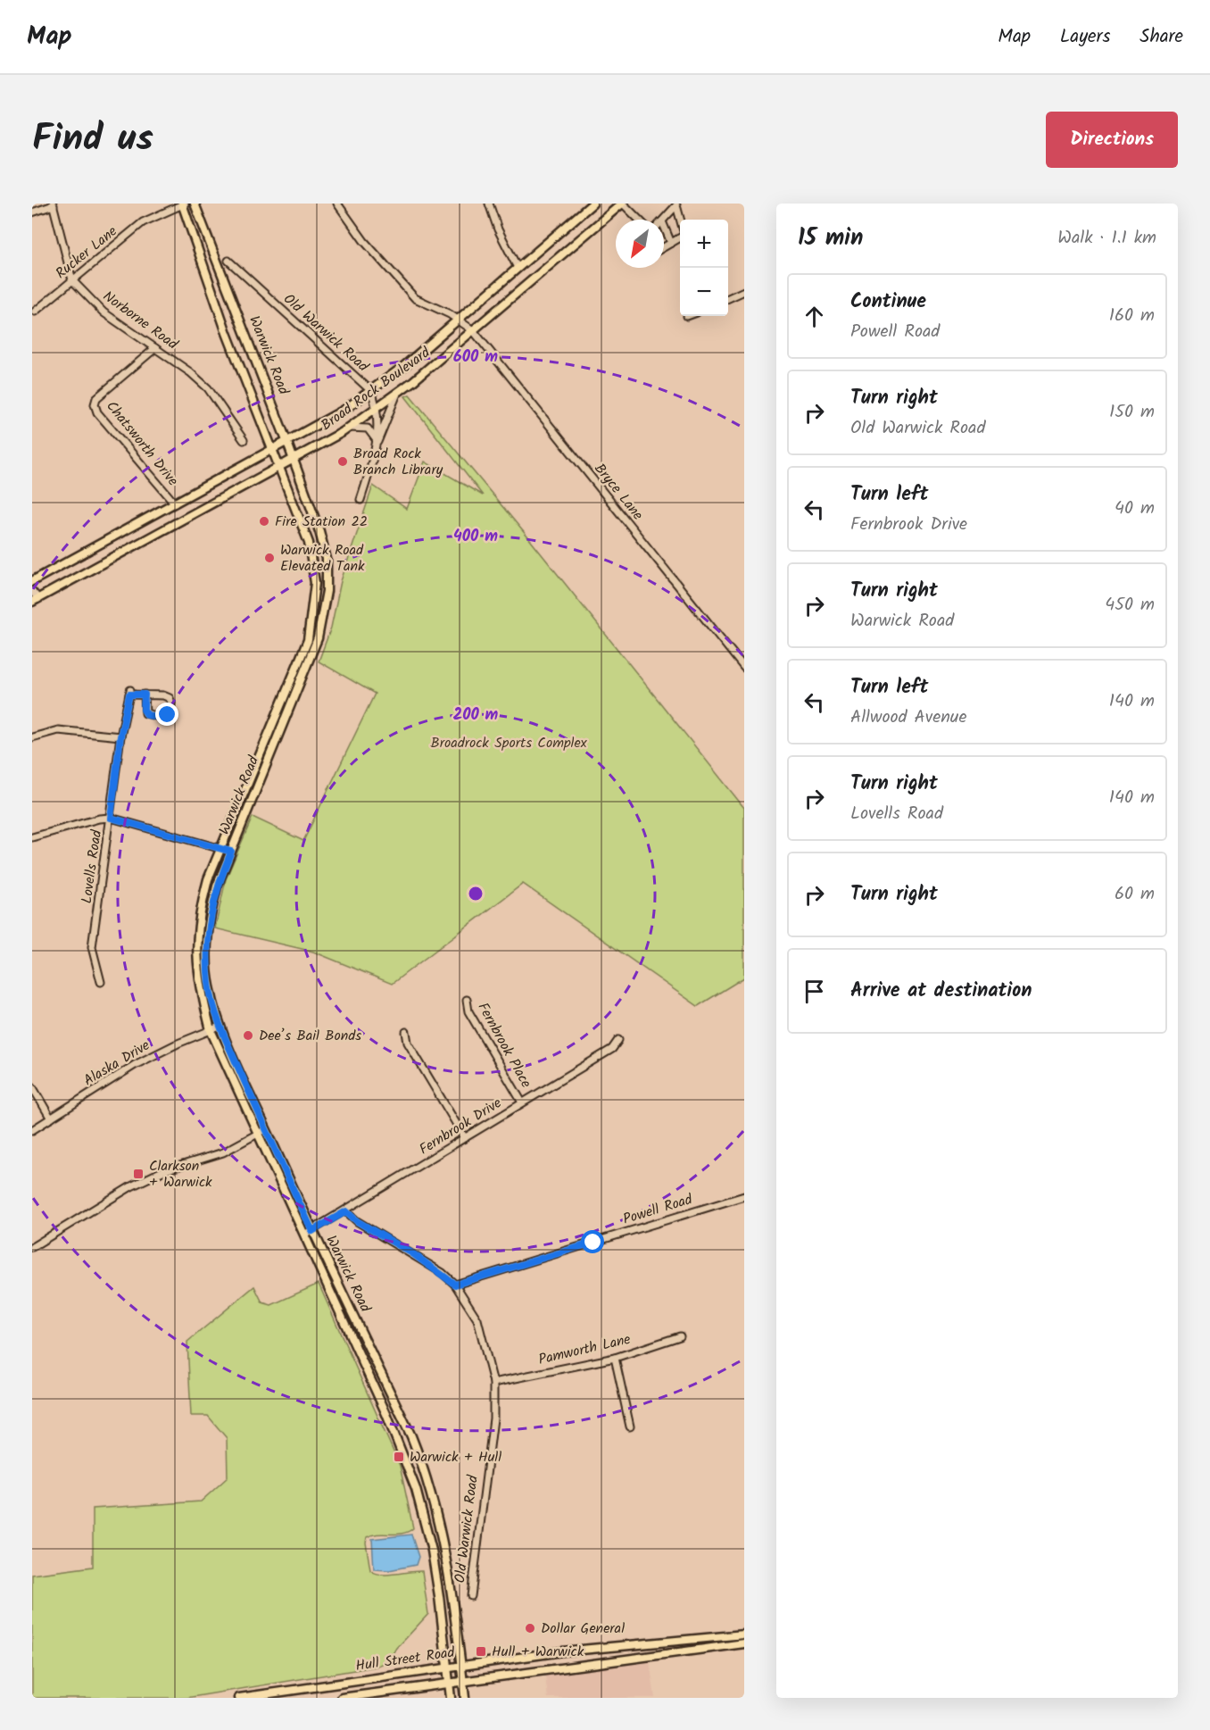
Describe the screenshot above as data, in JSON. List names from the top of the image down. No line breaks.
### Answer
{"streets":{"main road":["Warwick Road","Broad Rock Boulevard","Hull Street Road"],"street":["Rucker Lane","Norborne Road","Old Warwick Road","Chatsworth Drive","Bryce Lane","Lovells Road","Fernbrook Place","Alaska Drive","Fernbrook Drive","Powell Road","Pamworth Lane"]},"crossings":[["Rucker Lane","Norborne Road"],["Rucker Lane","Warwick Road"],["Norborne Road","Chatsworth Drive"],["Old Warwick Road","Broad Rock Boulevard"],["Old Warwick Road","Fernbrook Drive"],["Old Warwick Road","Powell Road"],["Old Warwick Road","Pamworth Lane"],["Warwick Road","Broad Rock Boulevard"],["Warwick Road","Alaska Drive"],["Warwick Road","Fernbrook Drive"],["Warwick Road","Hull Street Road"],["Broad Rock Boulevard","Chatsworth Drive"],["Broad Rock Boulevard","Bryce Lane"],["Fernbrook Place","Fernbrook Drive"]],"parks":["Broadrock Sports Complex"],"places":{"other":["Broad Rock Branch Library","Fire Station 22","Warwick Road Elevated Tank","Dee’s Bail Bonds","Dollar General"],"transit":["Clarkson + Warwick","Warwick + Hull","Hull + Warwick"]},"north":"bottom left","page":{"header":"Map","nav":["Map","Layers","Share"],"title":"Find us","buttons":"Directions","heading":["15 min","Walk · 1.1 km"],"map_buttons":["+","−"],"list":[["Continue","Powell Road","160 m"],["Turn right","Old Warwick Road","150 m"],["Turn left","Fernbrook Drive","40 m"],["Turn right","Warwick Road","450 m"],["Turn left","Allwood Avenue","140 m"],["Turn right","Lovells Road","140 m"],["Turn right","60 m"],"Arrive at destination"]},"rings":["600 m","400 m","200 m"]}
